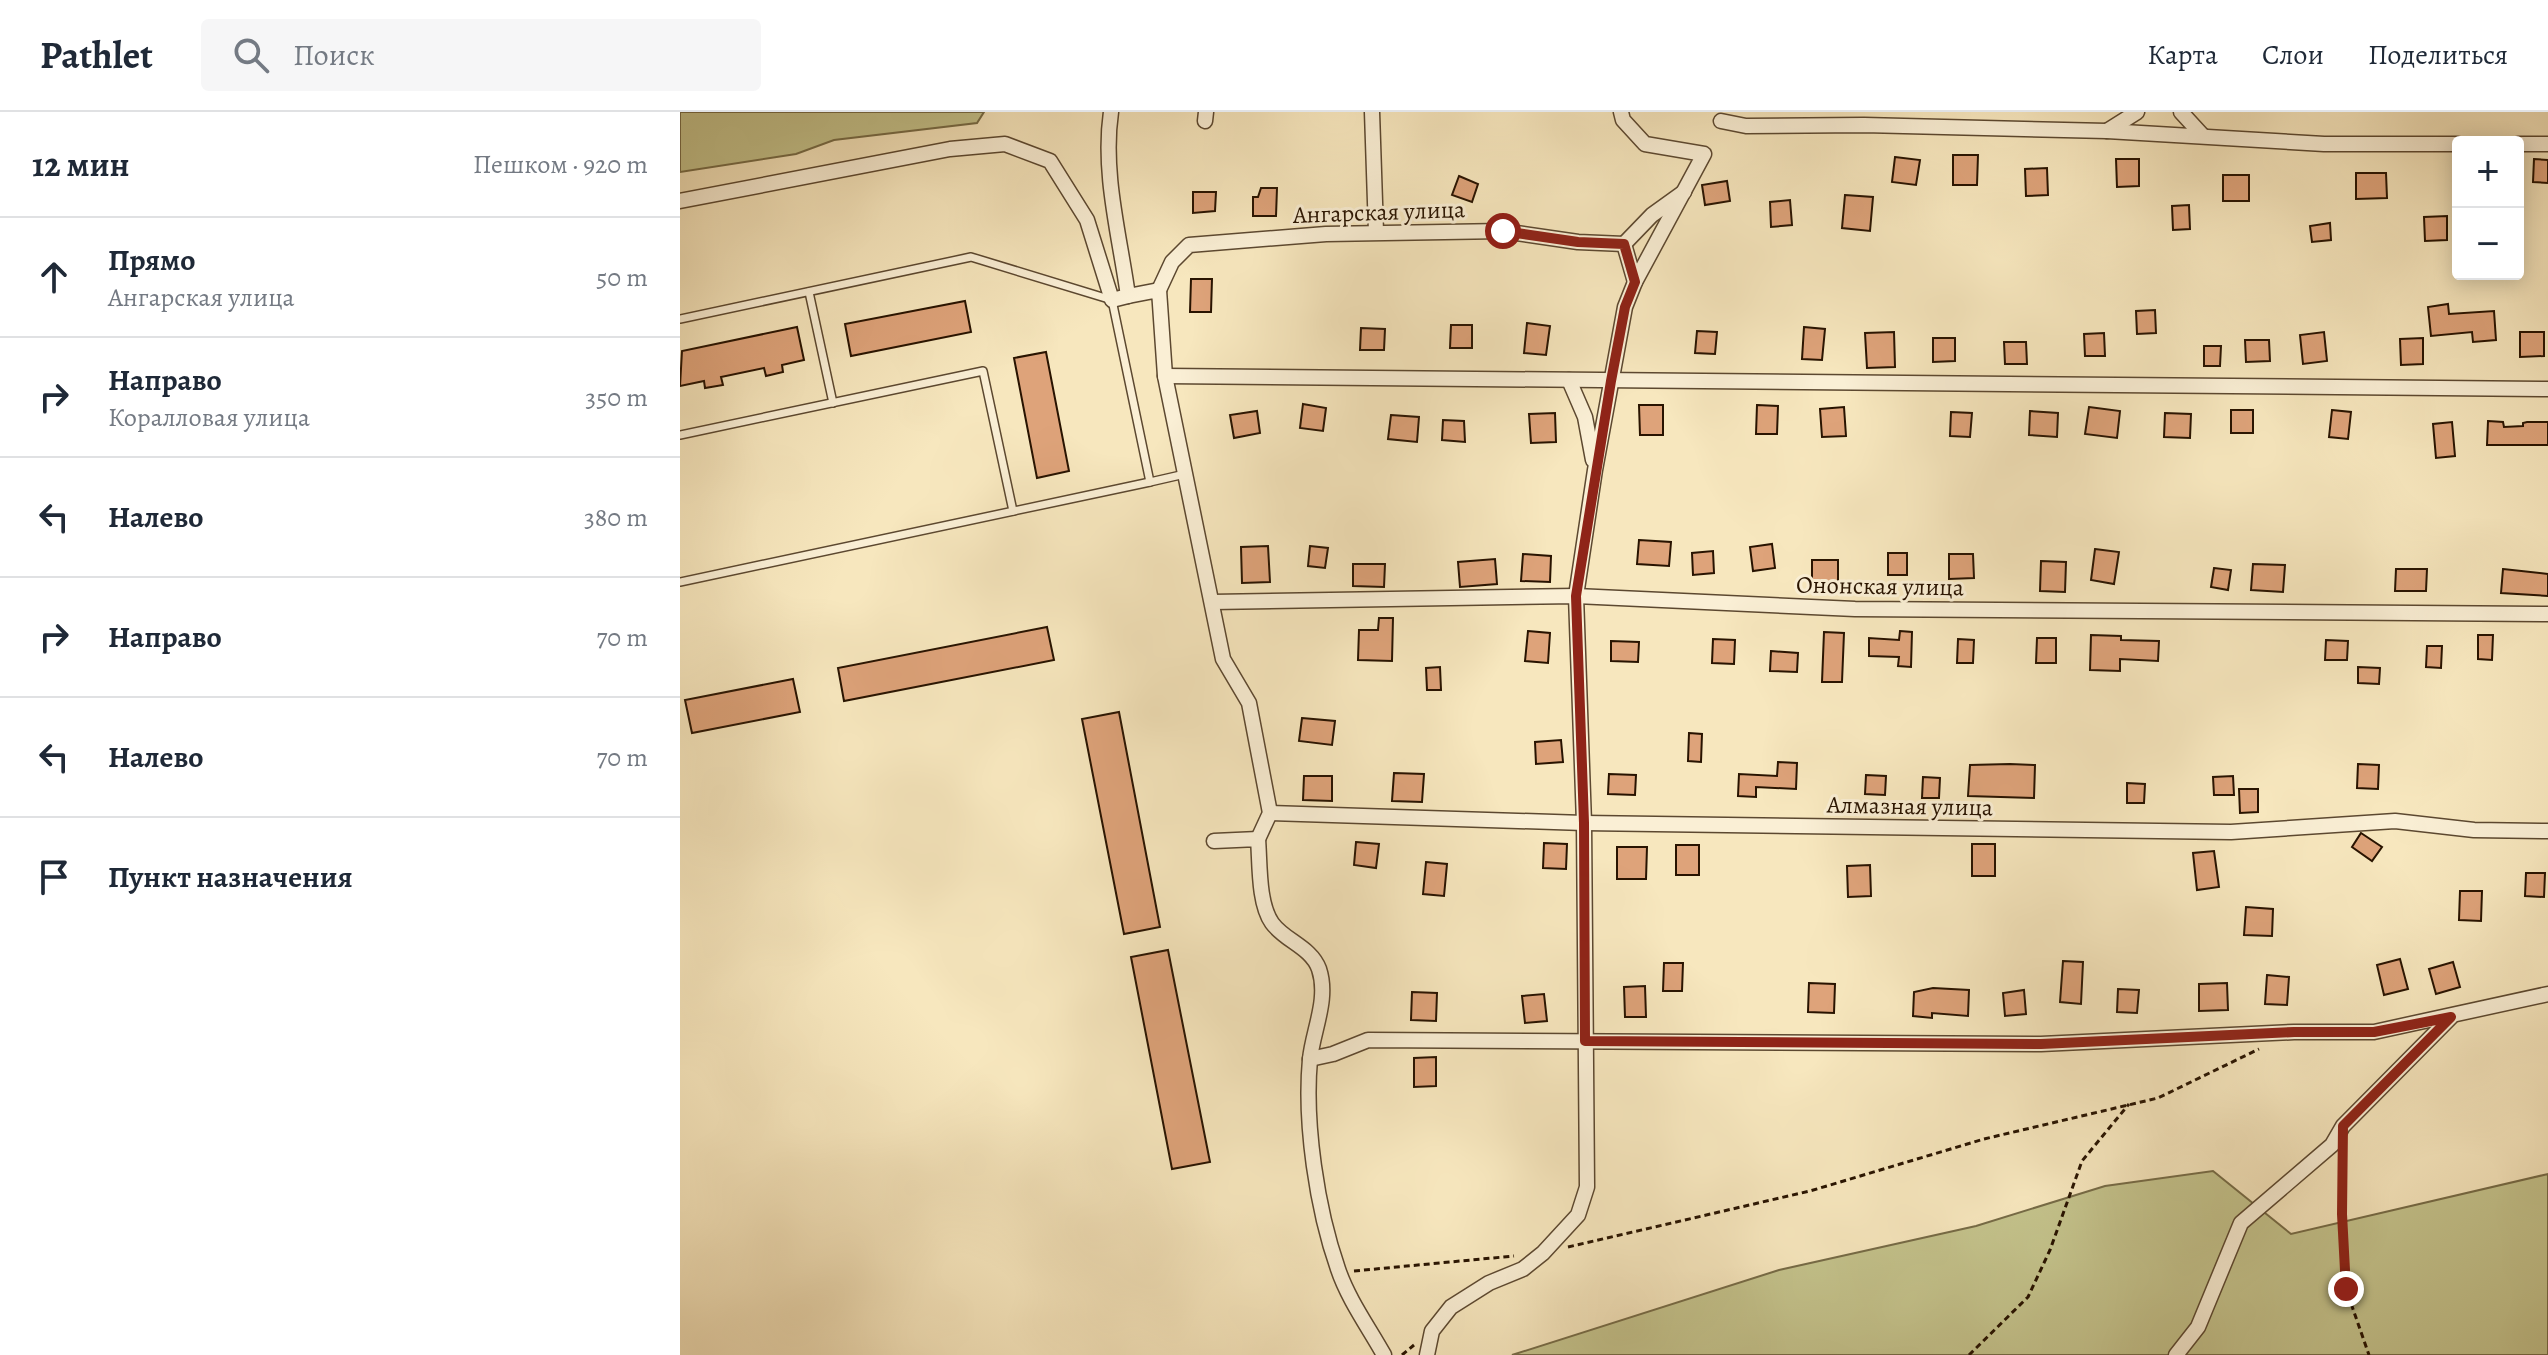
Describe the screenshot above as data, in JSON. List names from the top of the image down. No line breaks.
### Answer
{"streets":{"street":["Ангарская улица","Ононская улица","Алмазная улица"]},"page":{"header":"Pathlet","search":"Поиск","nav":["Карта","Слои","Поделиться"],"heading":["12 мин","Пешком · 920 m"],"map_buttons":["+","−"],"list":[["Прямо","Ангарская улица","50 m"],["Направо","Коралловая улица","350 m"],["Налево","380 m"],["Направо","70 m"],["Налево","70 m"],"Пункт назначения"]}}
